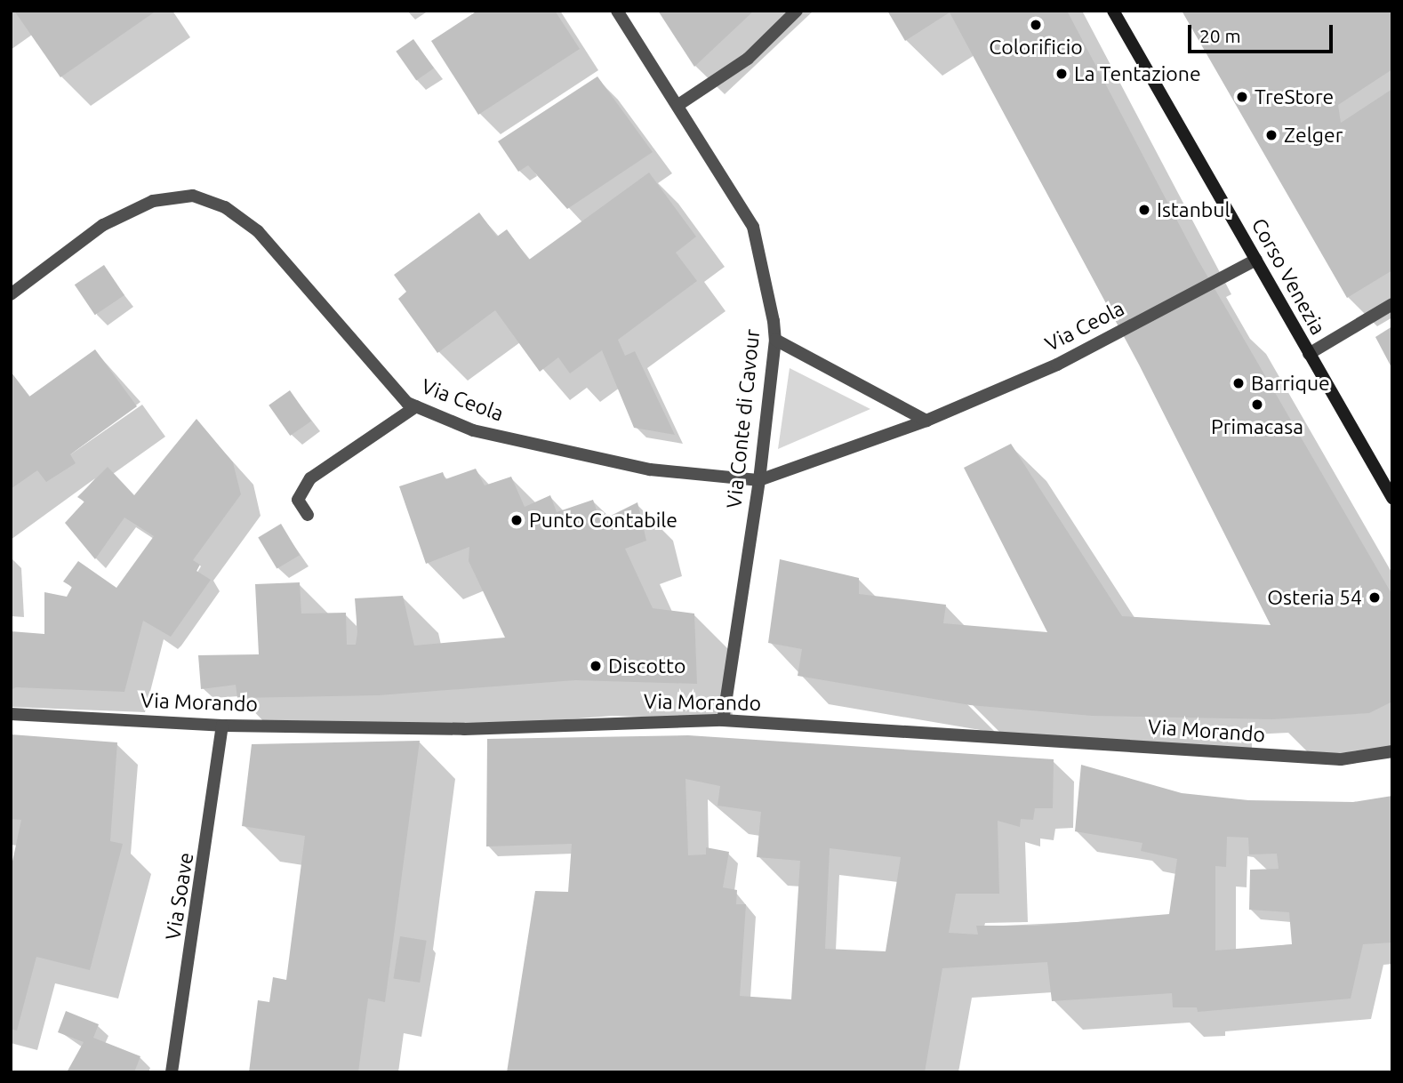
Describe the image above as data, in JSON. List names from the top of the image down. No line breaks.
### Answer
{"streets":{"street":["Corso Venezia","Via Ceola","Via Conte di Cavour","Via Morando","Via Soave"]},"crossings":[["Corso Venezia","Via Ceola"],["Via Ceola","Via Conte di Cavour"],["Via Conte di Cavour","Via Morando"],["Via Morando","Via Soave"]],"places":["Colorificio","La Tentazione","TreStore","Zelger","Istanbul","Barrique","Primacasa","Punto Contabile","Osteria 54","Discotto"],"scale_bar":"20 m"}
